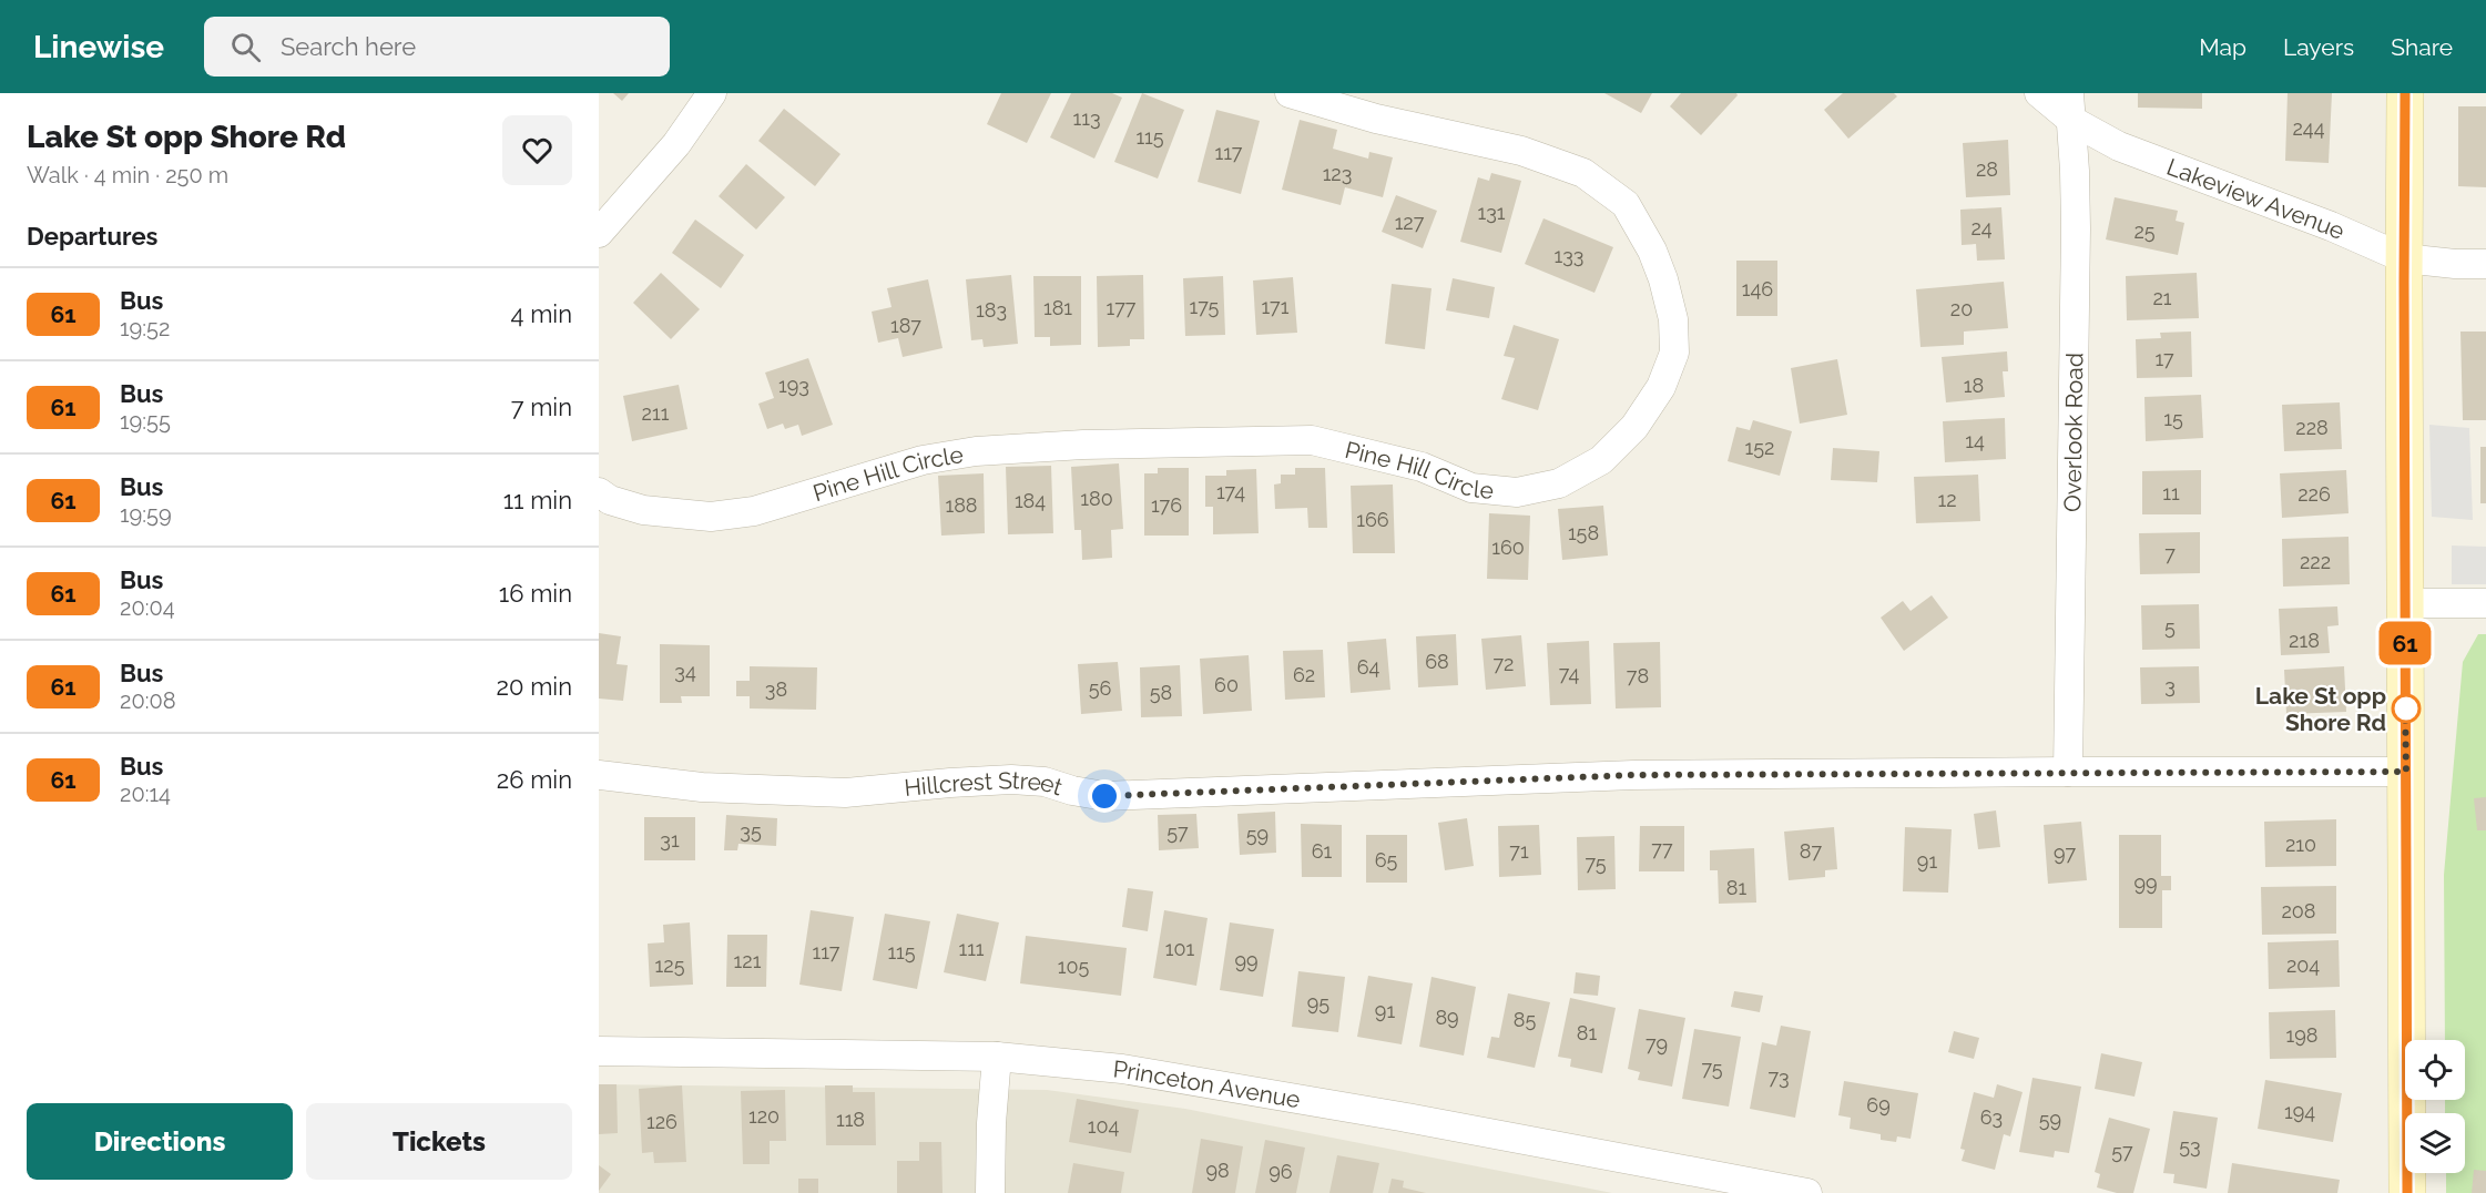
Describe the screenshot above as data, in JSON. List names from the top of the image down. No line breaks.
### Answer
{"streets":{"street":["Lakeview Avenue","Overlook Road","Pine Hill Circle","Hillcrest Street","Princeton Avenue"]},"crossings":[["Lakeview Avenue","Overlook Road"],["Overlook Road","Hillcrest Street"]],"places":["Lake St opp Shore Rd"],"lines":["bus line 61"],"house_numbers":["113","244","115","117","28","123","131","127","24","25","133","146","21","175","171","181","177","20","183","187","17","193","18","211","15","228","14","152","174","11","226","180","12","184","188","176","166","158","160","7","222","5","218","68","72","64","34","74","62","78","60","3","56","38","58","35","57","59","31","210","77","61","71","87","97","65","91","75","99","81","208","111","101","117","115","121","99","125","204","105","95","91","89","85","81","198","79","75","73","69","194","120","63","118","59","126","104","53","57","98","96"],"page":{"header":"Linewise","search":"Search here","nav":["Map","Layers","Share"],"heading":[["Lake St opp Shore Rd","Walk · 4 min · 250 m"],"Departures"],"on_map":"61","list":[{"mark":"61","name":"Bus","note":"19:52","value":"4 min"},{"mark":"61","name":"Bus","note":"19:55","value":"7 min"},{"mark":"61","name":"Bus","note":"19:59","value":"11 min"},{"mark":"61","name":"Bus","note":"20:04","value":"16 min"},{"mark":"61","name":"Bus","note":"20:08","value":"20 min"},{"mark":"61","name":"Bus","note":"20:14","value":"26 min"}],"buttons":["Directions","Tickets"]}}
